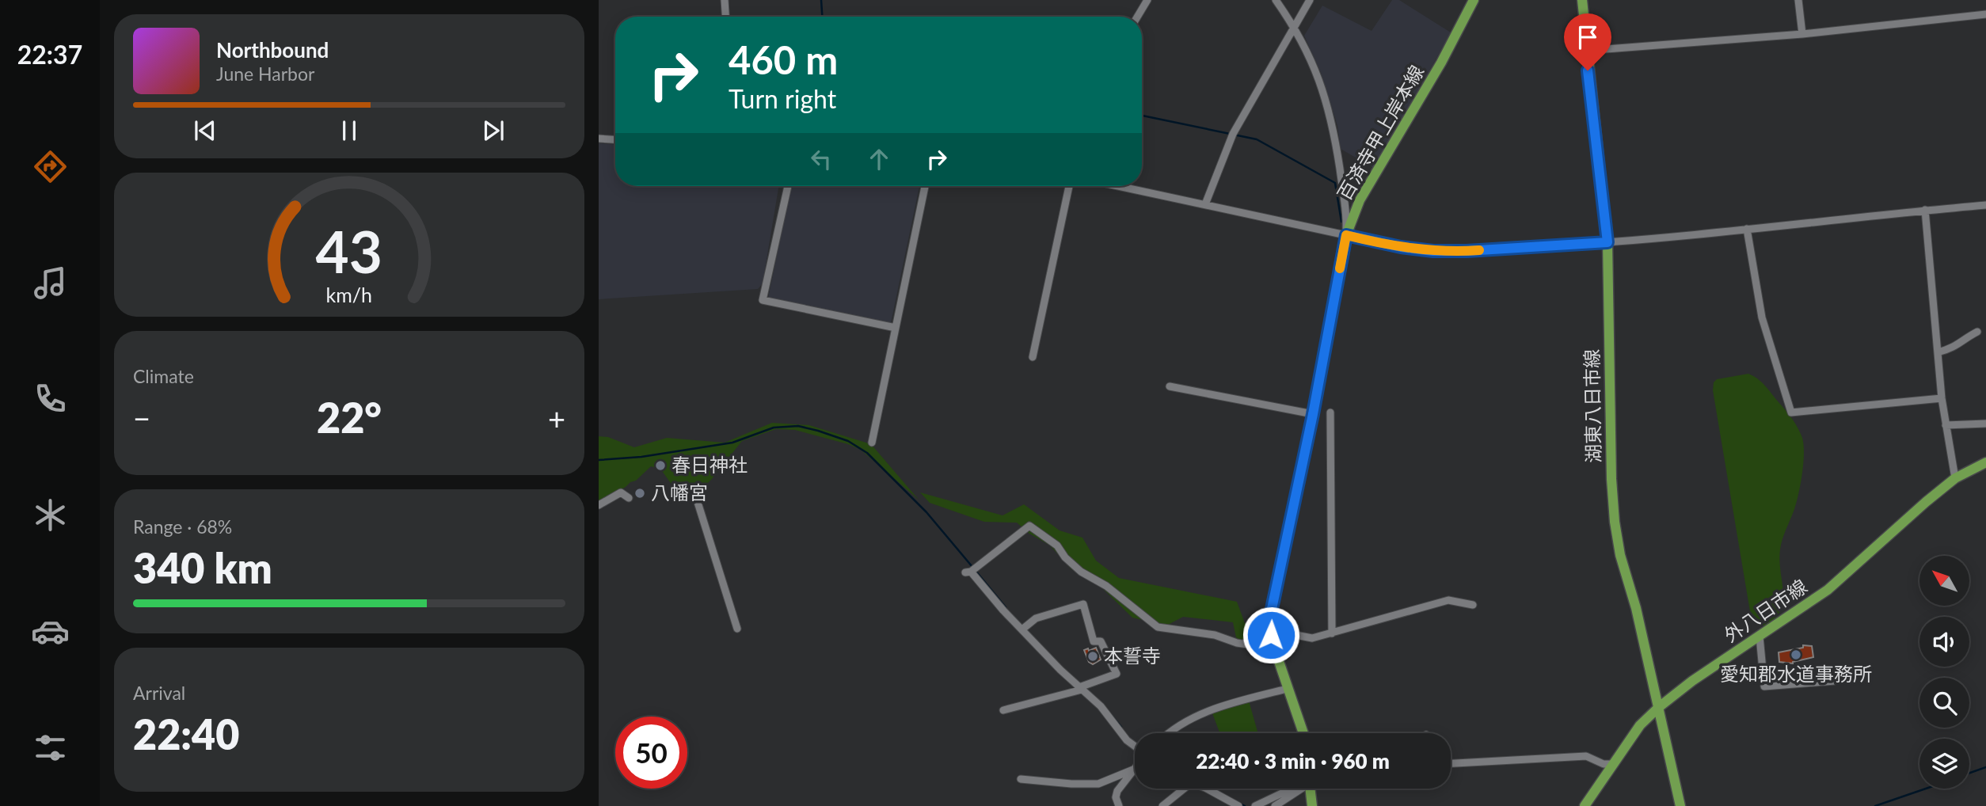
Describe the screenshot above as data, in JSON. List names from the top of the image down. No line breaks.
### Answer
{"streets":{"main road":["百済寺甲上岸本線","湖東八日市線","外八日市線"]},"crossings":[["湖東八日市線","外八日市線"]],"places":["春日神社","八幡宮","愛知郡水道事務所","本誓寺"],"north":"top left","page":{"tabs":"22:37","turn":["460 m","Turn right"],"song":["Northbound","June Harbor"],"tile":["Climate",["Range · 68%","340 km"],["Arrival","22:40"]],"heat":["−","22°","+"],"limit":"50","trip":"22:40 · 3 min · 960 m","gauge":["43","km/h"]}}
